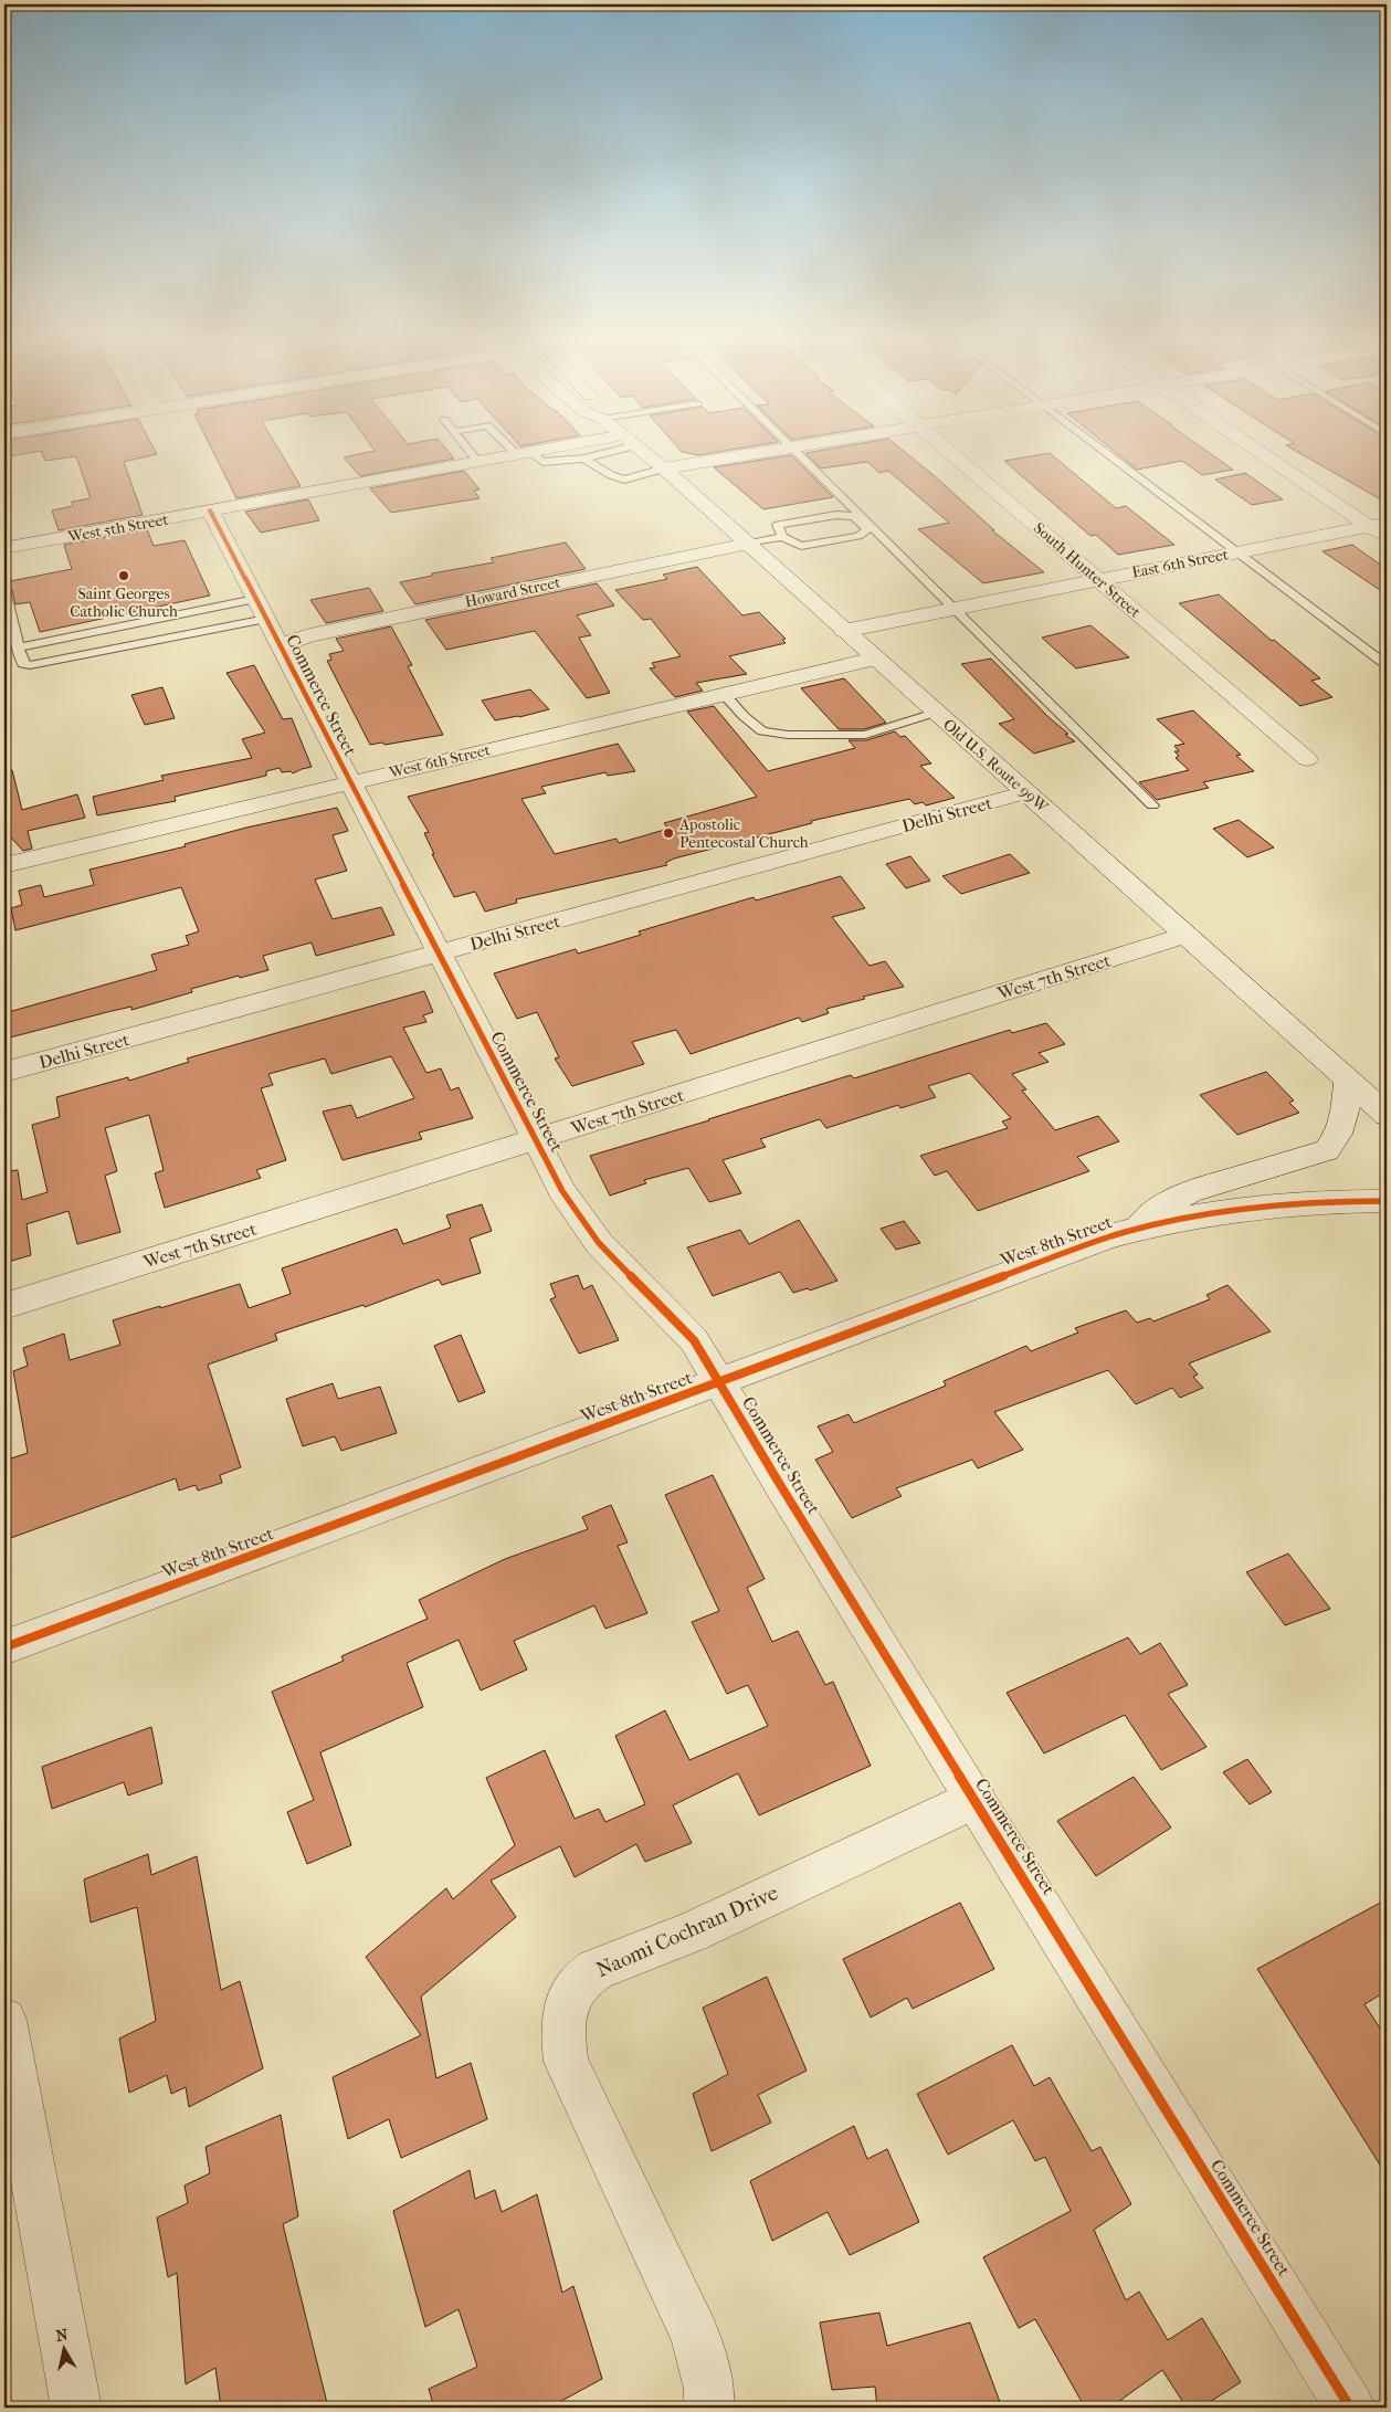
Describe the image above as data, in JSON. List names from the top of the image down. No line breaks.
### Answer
{"streets":{"street":["West 5th Street","East 6th Street","South Hunter Street","Howard Street","Commerce Street","West 6th Street","Old U.S. Route 99W","Delhi Street","West 7th Street","West 8th Street","Naomi Cochran Drive"]},"crossings":[["West 5th Street","Commerce Street"],["East 6th Street","South Hunter Street"],["East 6th Street","Old U.S. Route 99W"],["Howard Street","Commerce Street"],["Howard Street","Old U.S. Route 99W"],["Commerce Street","West 6th Street"],["Commerce Street","Delhi Street"],["Commerce Street","West 7th Street"],["Commerce Street","West 8th Street"],["Commerce Street","Naomi Cochran Drive"],["West 6th Street","Old U.S. Route 99W"],["Old U.S. Route 99W","Delhi Street"],["Old U.S. Route 99W","West 7th Street"]],"places":["Saint Georges Catholic Church","Apostolic Pentecostal Church"],"north":"top"}
